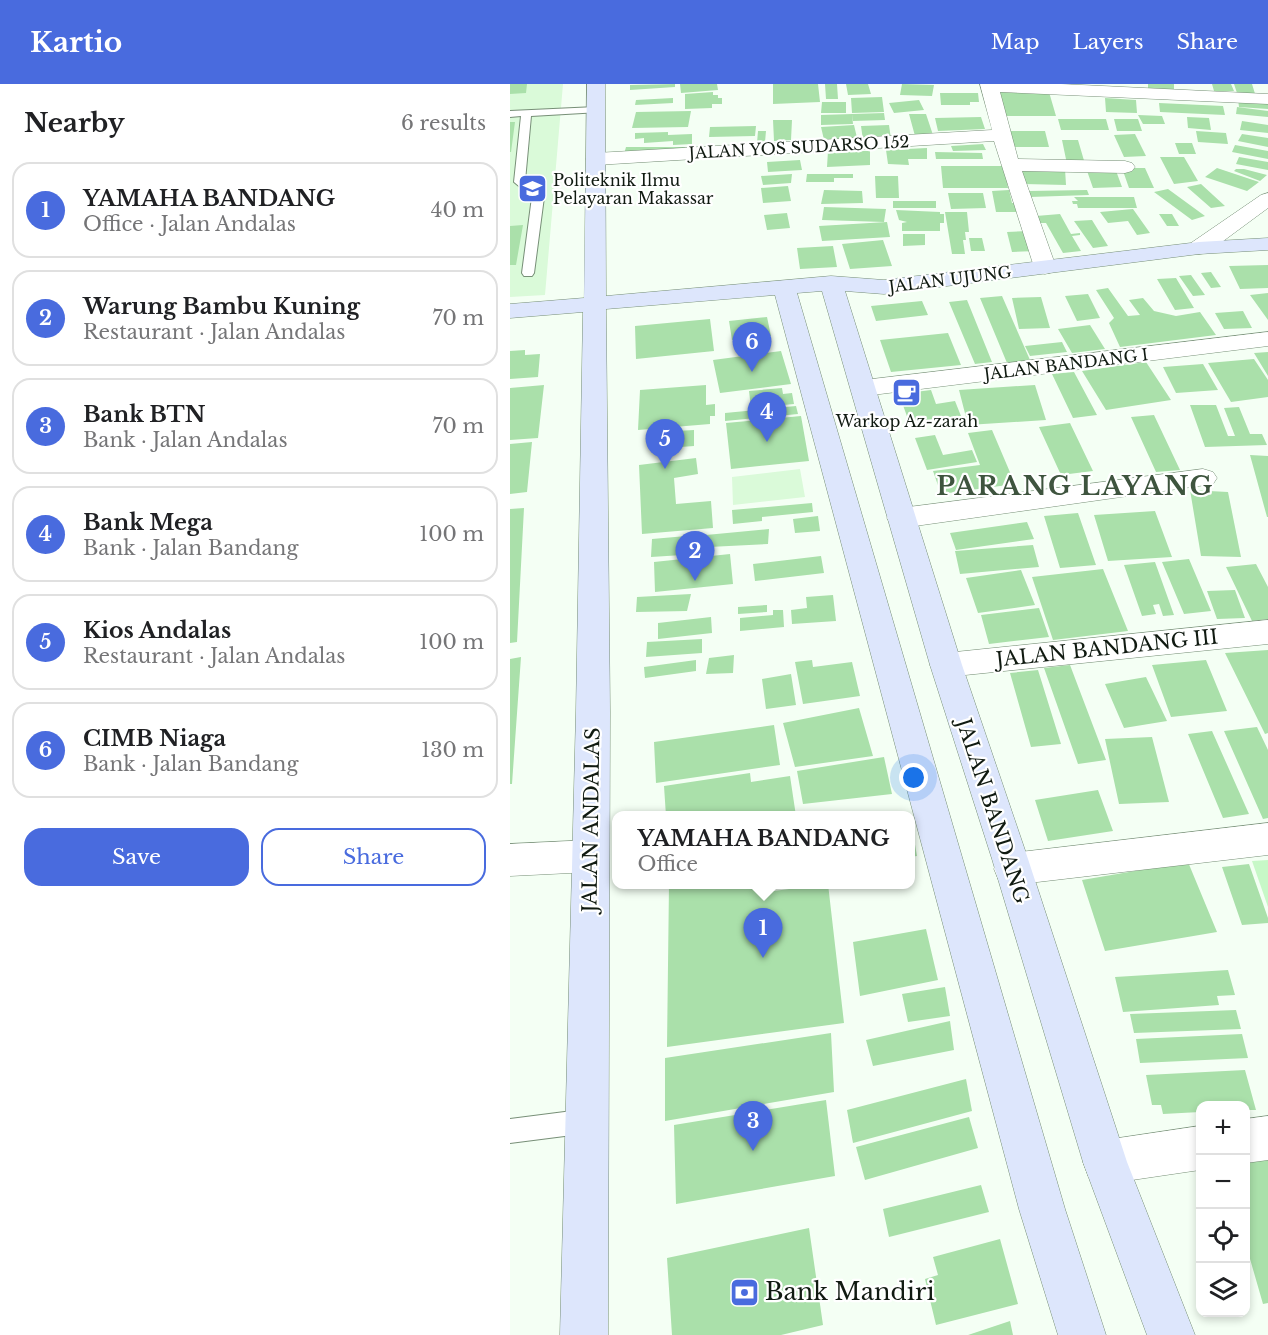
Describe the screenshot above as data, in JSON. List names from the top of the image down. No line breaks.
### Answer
{"streets":{"main road":["JALAN UJUNG","JALAN BANDANG","JALAN ANDALAS"],"street":["JALAN YOS SUDARSO 152","JALAN BANDANG I","JALAN BANDANG III"]},"crossings":[["JALAN YOS SUDARSO 152","JALAN ANDALAS"],["JALAN UJUNG","JALAN BANDANG"],["JALAN UJUNG","JALAN ANDALAS"],["JALAN BANDANG I","JALAN BANDANG"],["JALAN BANDANG III","JALAN BANDANG"]],"districts":["PARANG LAYANG"],"places":{"school or university":["Politeknik Ilmu Pelayaran Makassar"],"cafe":["Warkop Az-zarah"],"bank":["Bank Mandiri"]},"page":{"header":"Kartio","nav":["Map","Layers","Share"],"heading":["Nearby","6 results"],"list":[{"mark":"1","name":"YAMAHA BANDANG","note":"Office · Jalan Andalas","value":"40 m"},{"mark":"2","name":"Warung Bambu Kuning","note":"Restaurant · Jalan Andalas","value":"70 m"},{"mark":"3","name":"Bank BTN","note":"Bank · Jalan Andalas","value":"70 m"},{"mark":"4","name":"Bank Mega","note":"Bank · Jalan Bandang","value":"100 m"},{"mark":"5","name":"Kios Andalas","note":"Restaurant · Jalan Andalas","value":"100 m"},{"mark":"6","name":"CIMB Niaga","note":"Bank · Jalan Bandang","value":"130 m"}],"pins":["6","4","5","2","1","3"],"buttons":["Save","Share"],"popup":["YAMAHA BANDANG","Office"],"map_buttons":["+","−"]}}
